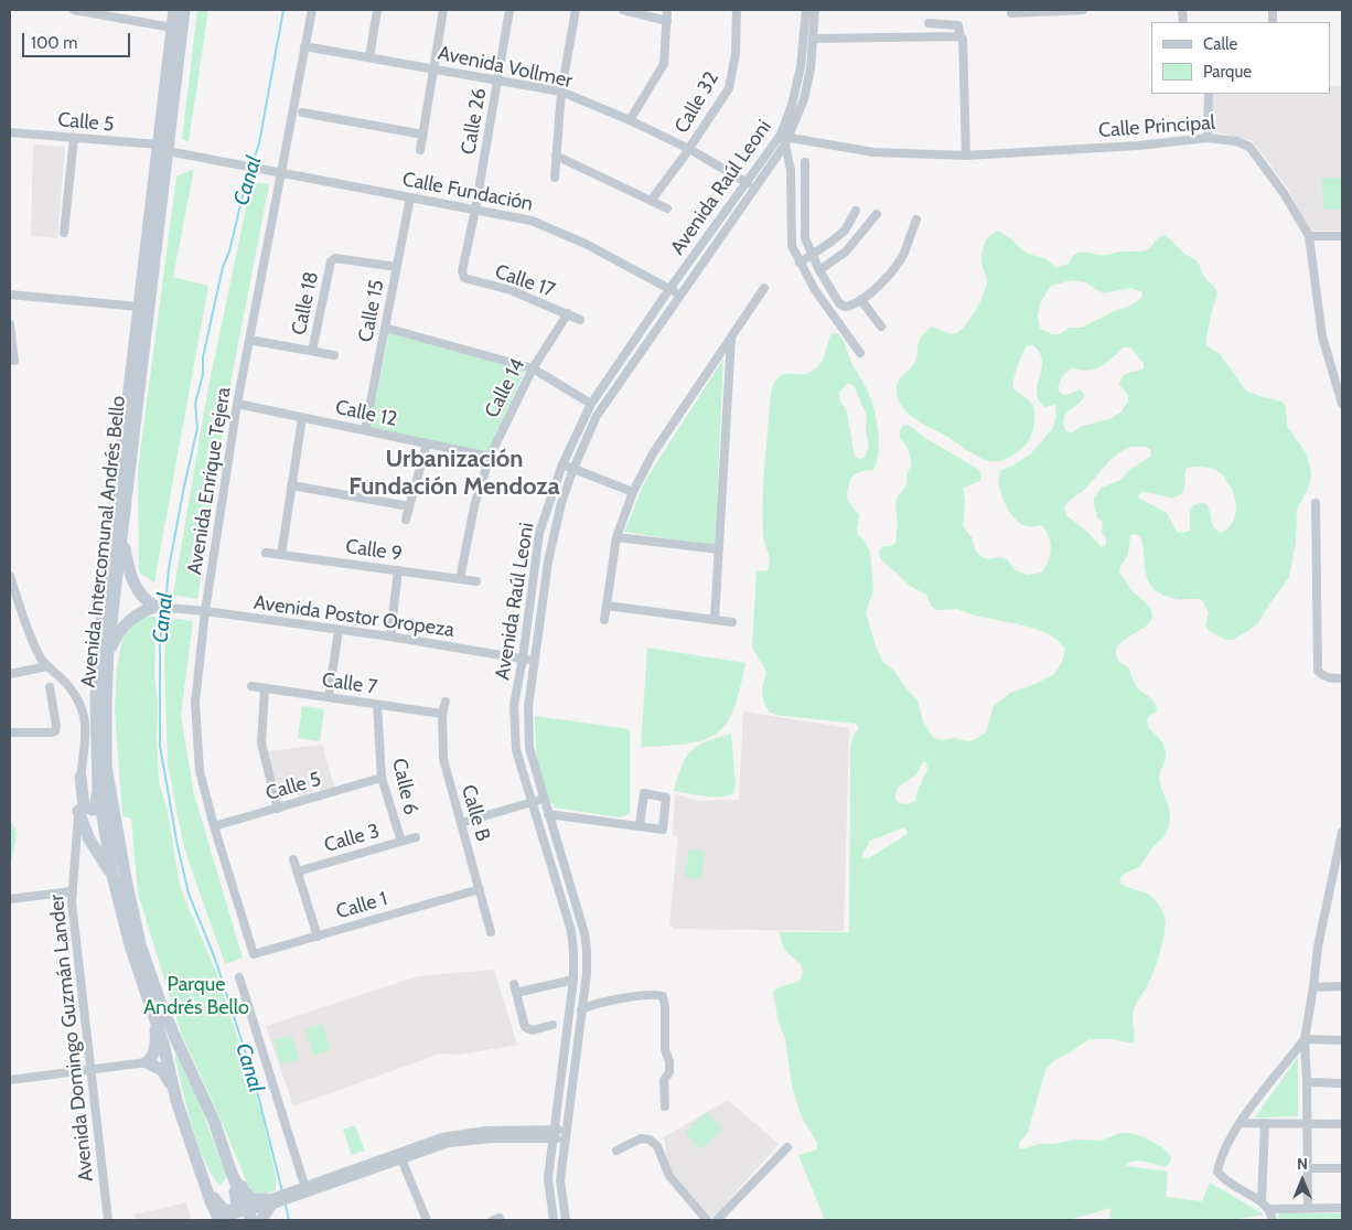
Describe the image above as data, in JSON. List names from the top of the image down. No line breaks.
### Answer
{"streets":{"main road":["Avenida Intercomunal Andrés Bello"],"street":["Avenida Vollmer","Calle 32","Calle 26","Calle 5","Calle Principal","Avenida Raúl Leoni","Calle Fundación","Calle 17","Calle 18","Calle 15","Calle 14","Calle 12","Avenida Enrique Tejera","Calle 9","Avenida Postor Oropeza","Calle 7","Calle 6","Calle B","Calle 3","Calle 1","Avenida Domingo Guzmán Lander"]},"crossings":[["Avenida Vollmer","Calle 32"],["Avenida Vollmer","Calle 26"],["Avenida Vollmer","Avenida Raúl Leoni"],["Avenida Vollmer","Avenida Enrique Tejera"],["Calle 26","Calle Fundación"],["Calle 26","Calle 17"],["Calle 5","Calle Fundación"],["Calle 5","Avenida Enrique Tejera"],["Calle 5","Avenida Intercomunal Andrés Bello"],["Calle 5","Calle 6"],["Calle Principal","Avenida Raúl Leoni"],["Avenida Raúl Leoni","Calle Fundación"],["Avenida Raúl Leoni","Avenida Postor Oropeza"],["Calle Fundación","Calle 15"],["Calle Fundación","Avenida Enrique Tejera"],["Calle Fundación","Avenida Intercomunal Andrés Bello"],["Calle 17","Calle 14"],["Calle 18","Calle 15"],["Calle 15","Calle 12"],["Calle 14","Calle 12"],["Calle 14","Calle 9"],["Calle 12","Avenida Enrique Tejera"],["Avenida Enrique Tejera","Avenida Postor Oropeza"],["Avenida Enrique Tejera","Calle 1"],["Calle 7","Calle 6"],["Calle 7","Calle B"],["Calle 6","Calle 3"],["Calle B","Calle 1"]],"districts":["Urbanización Fundación Mendoza"],"water":["Canal"],"parks":["Parque Andrés Bello"],"legend":["Calle","Parque"],"scale_bar":"100 m","north":"top"}
